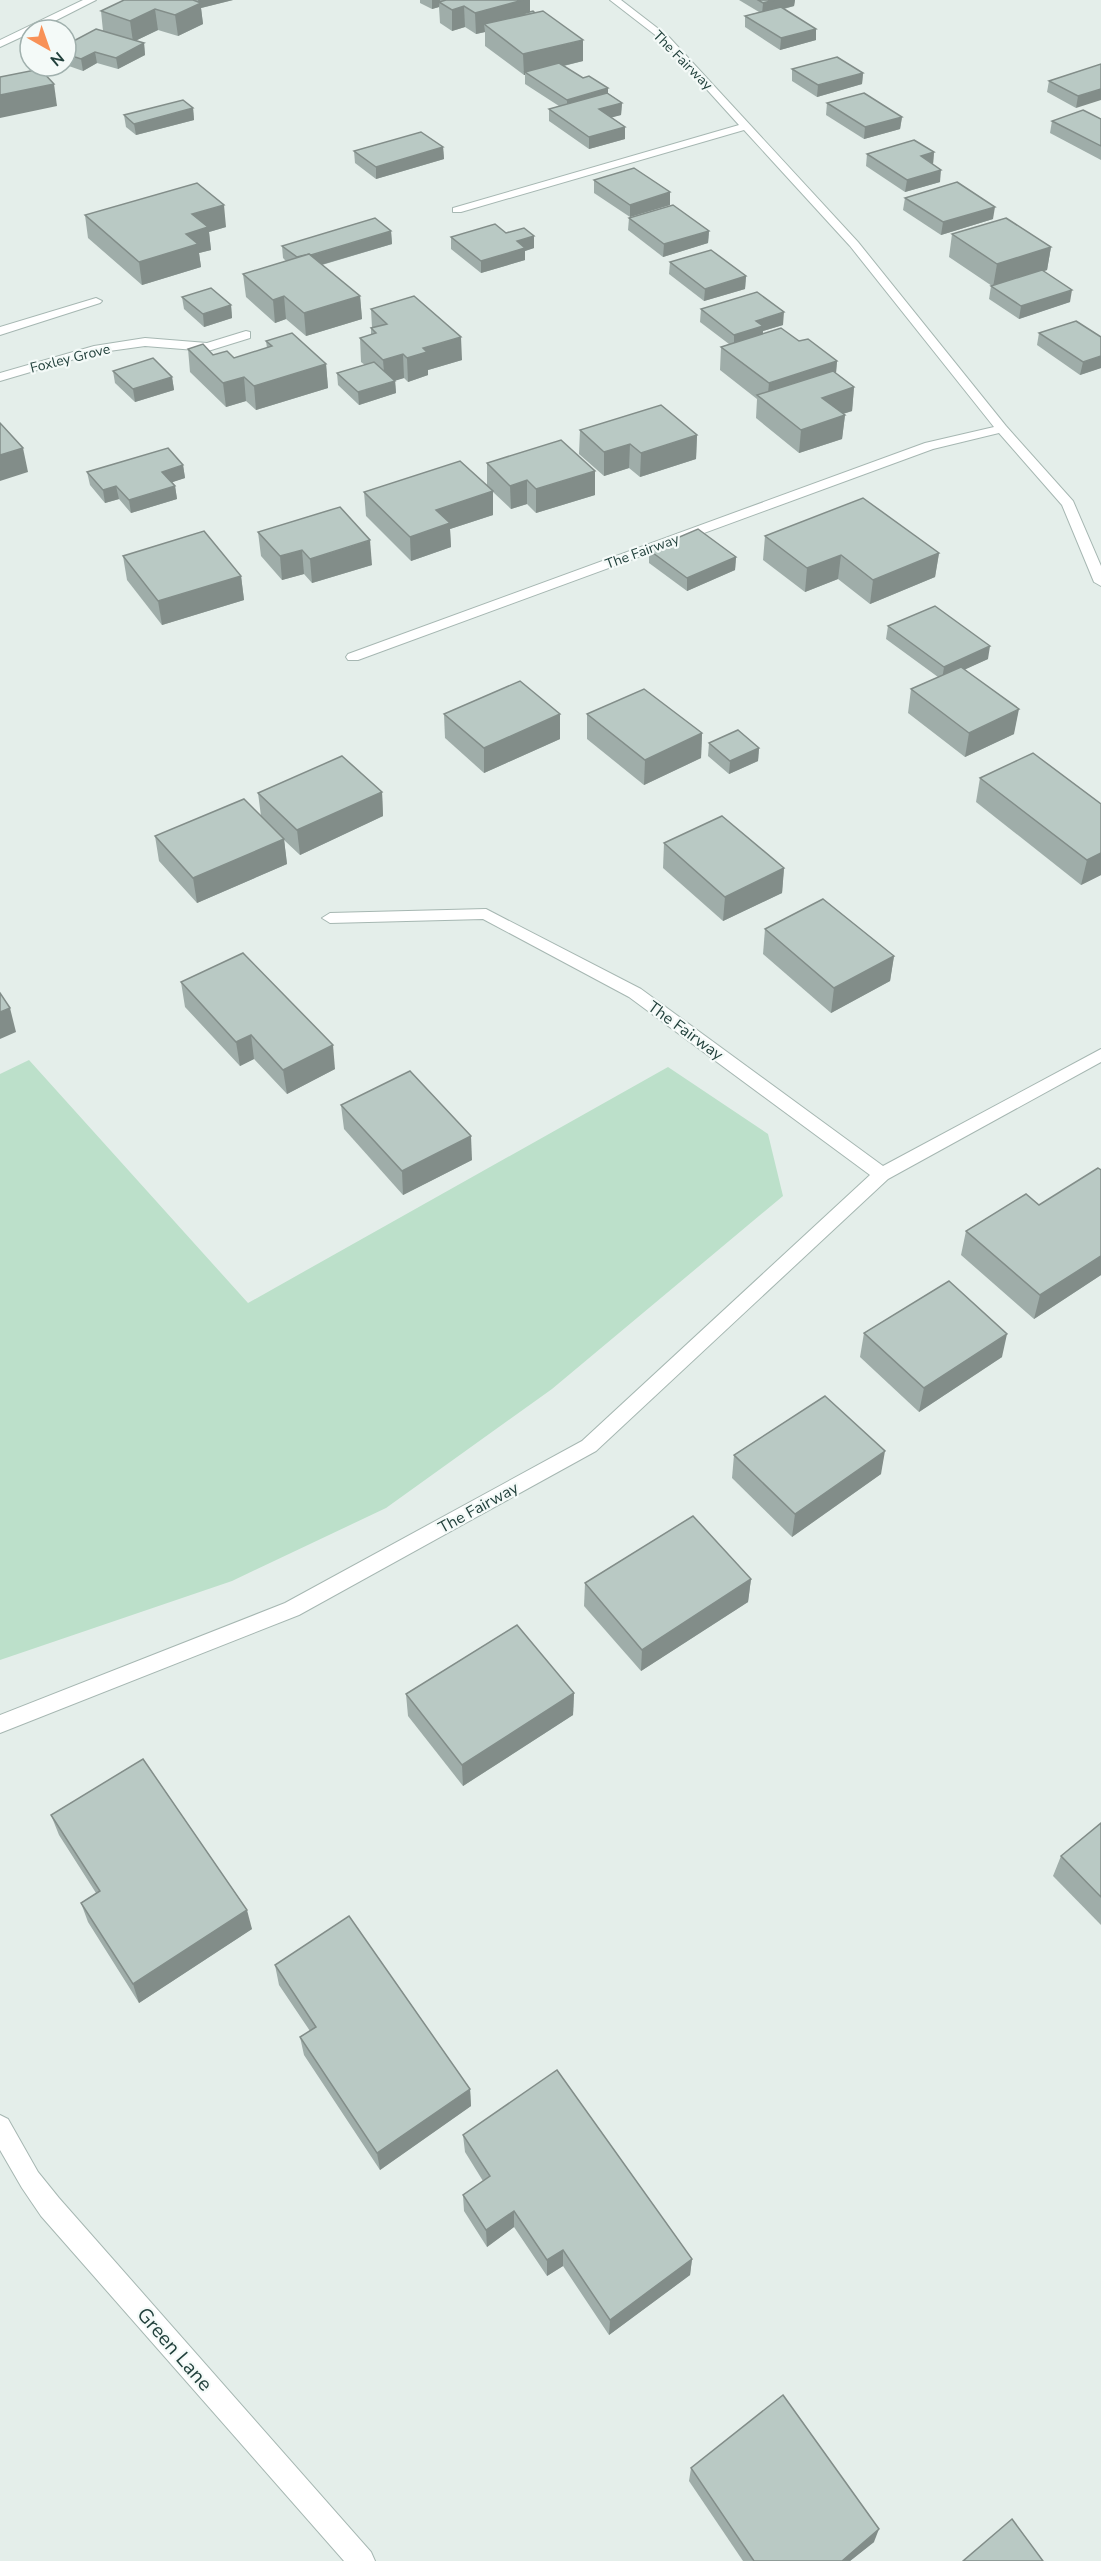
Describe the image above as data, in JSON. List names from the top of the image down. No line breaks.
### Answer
{"streets":{"street":["The Fairway","Foxley Grove","Green Lane"]},"north":"bottom right"}
